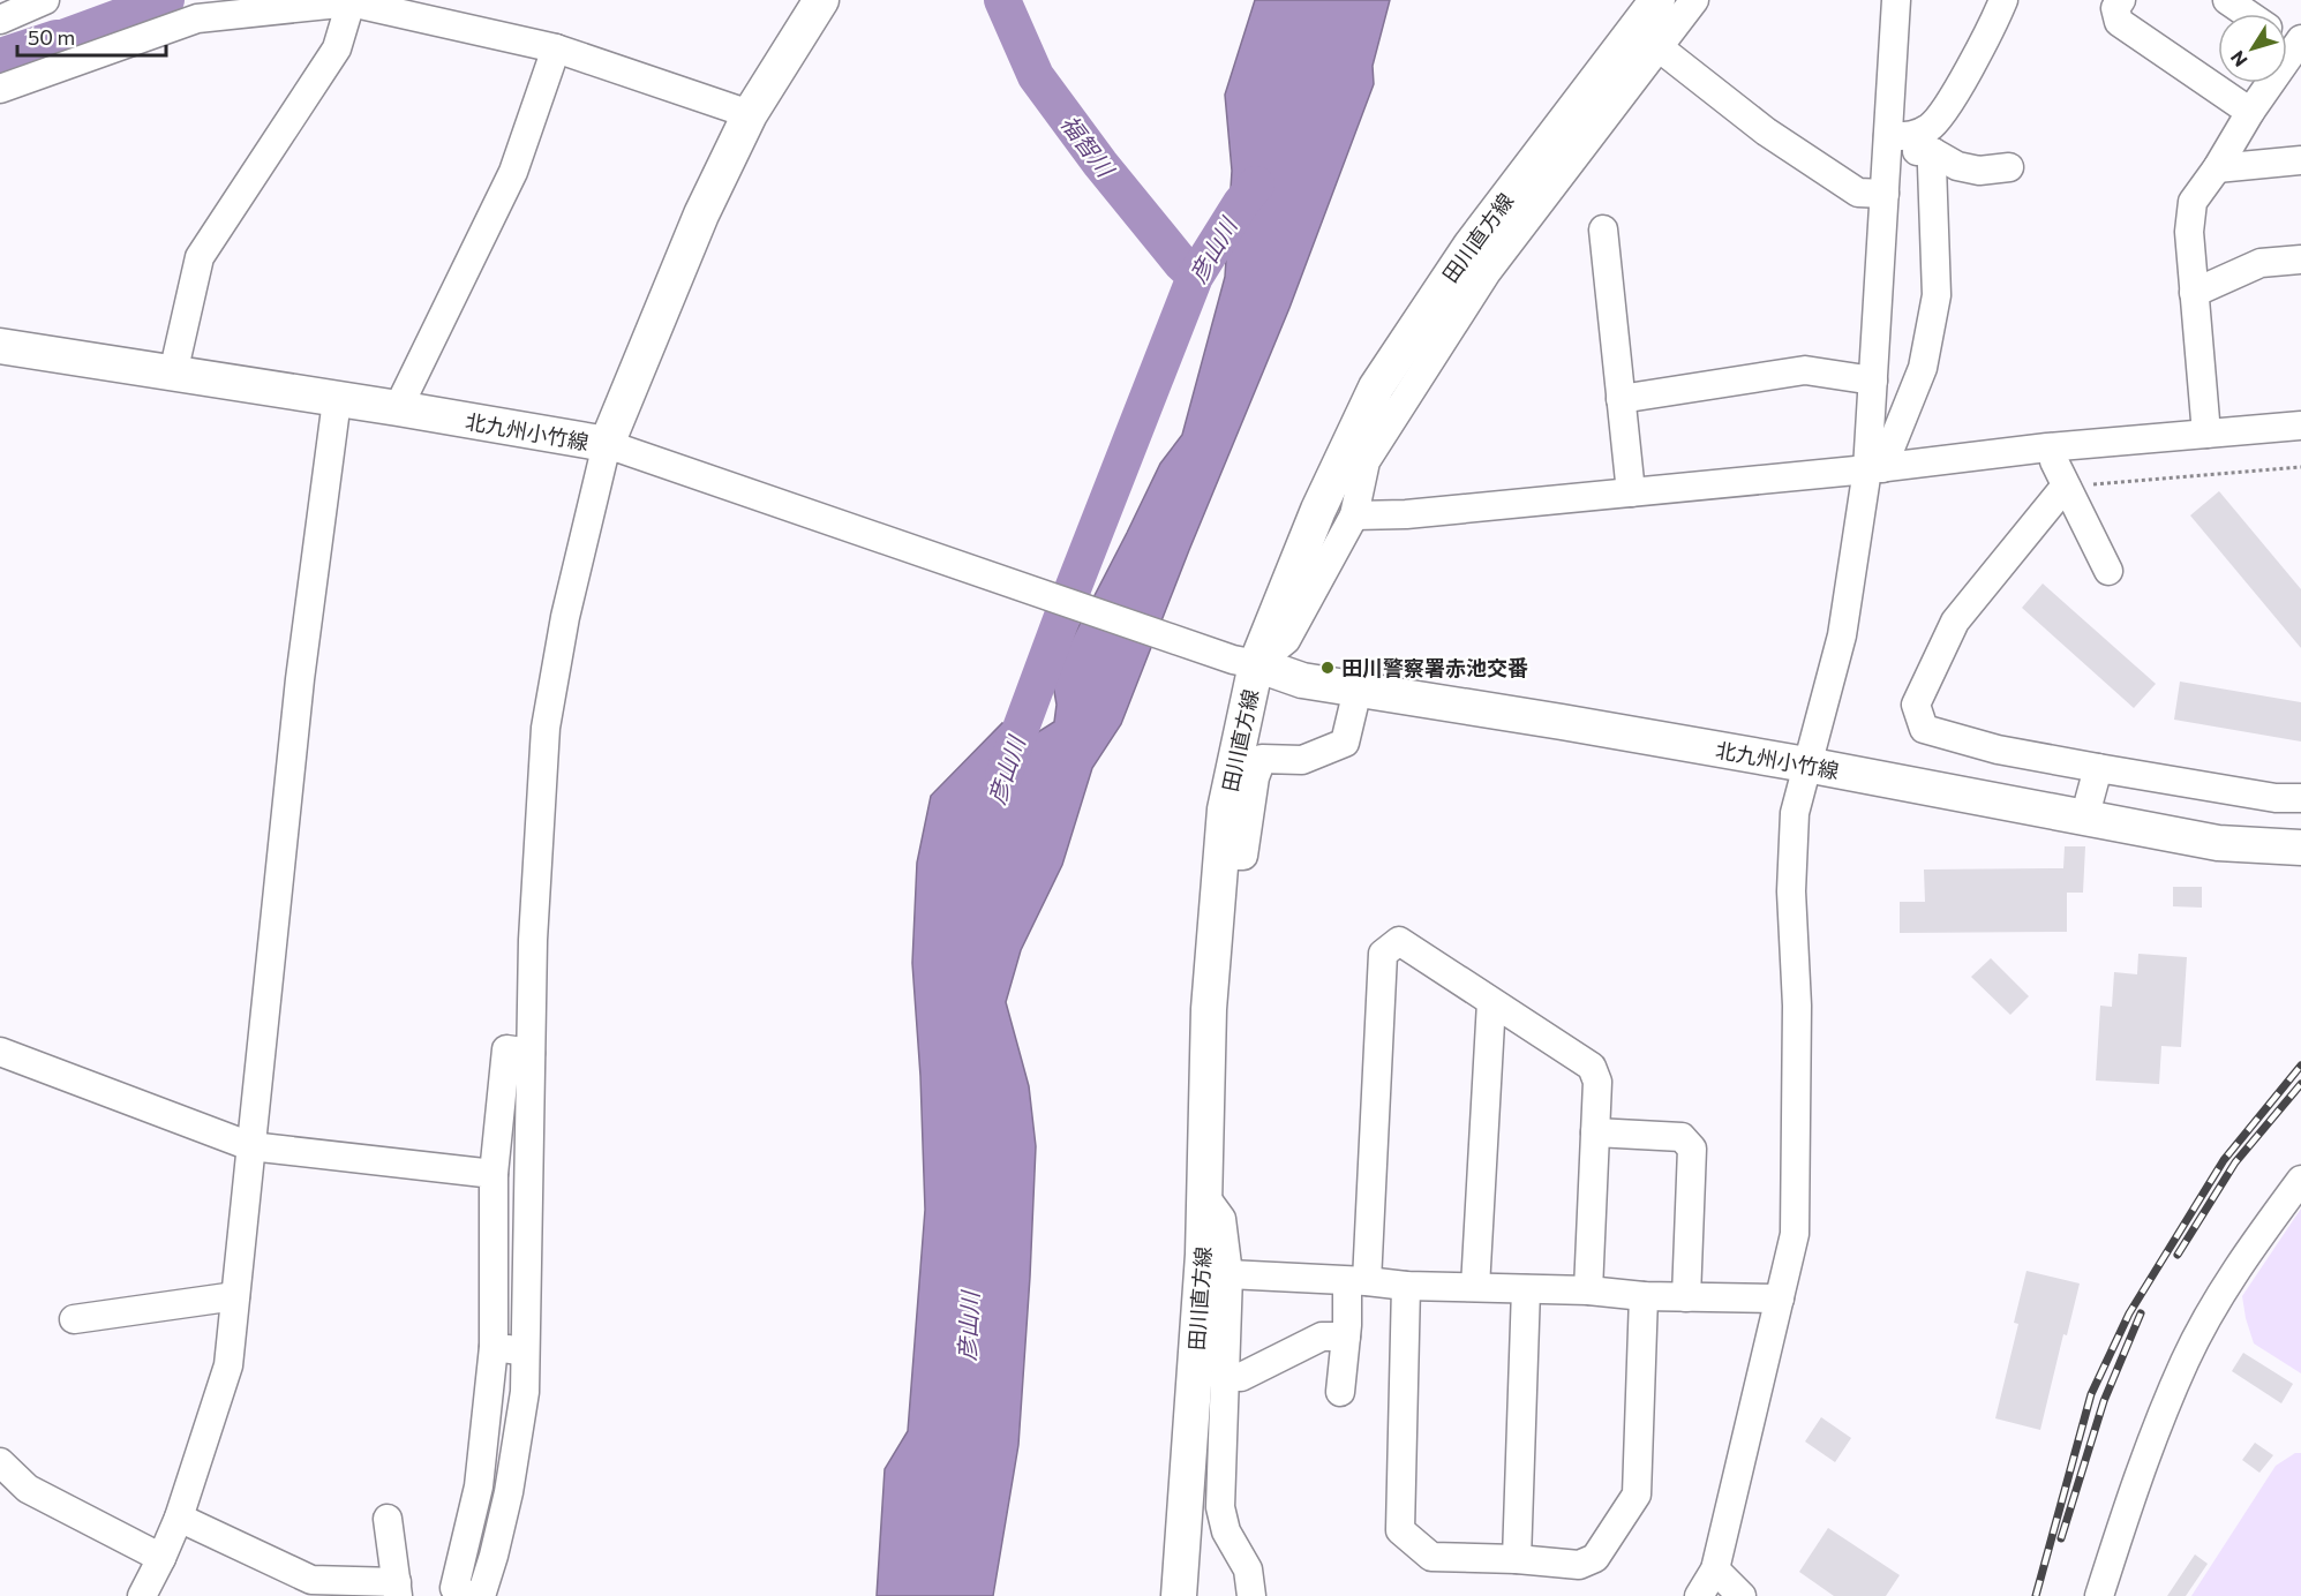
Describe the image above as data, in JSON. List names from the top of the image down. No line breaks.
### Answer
{"streets":{"main road":["田川直方線","北九州小竹線"]},"crossings":[["田川直方線","北九州小竹線"]],"water":["福智川","彦山川"],"places":["田川警察署赤池交番"],"scale_bar":"50 m","north":"bottom left"}
